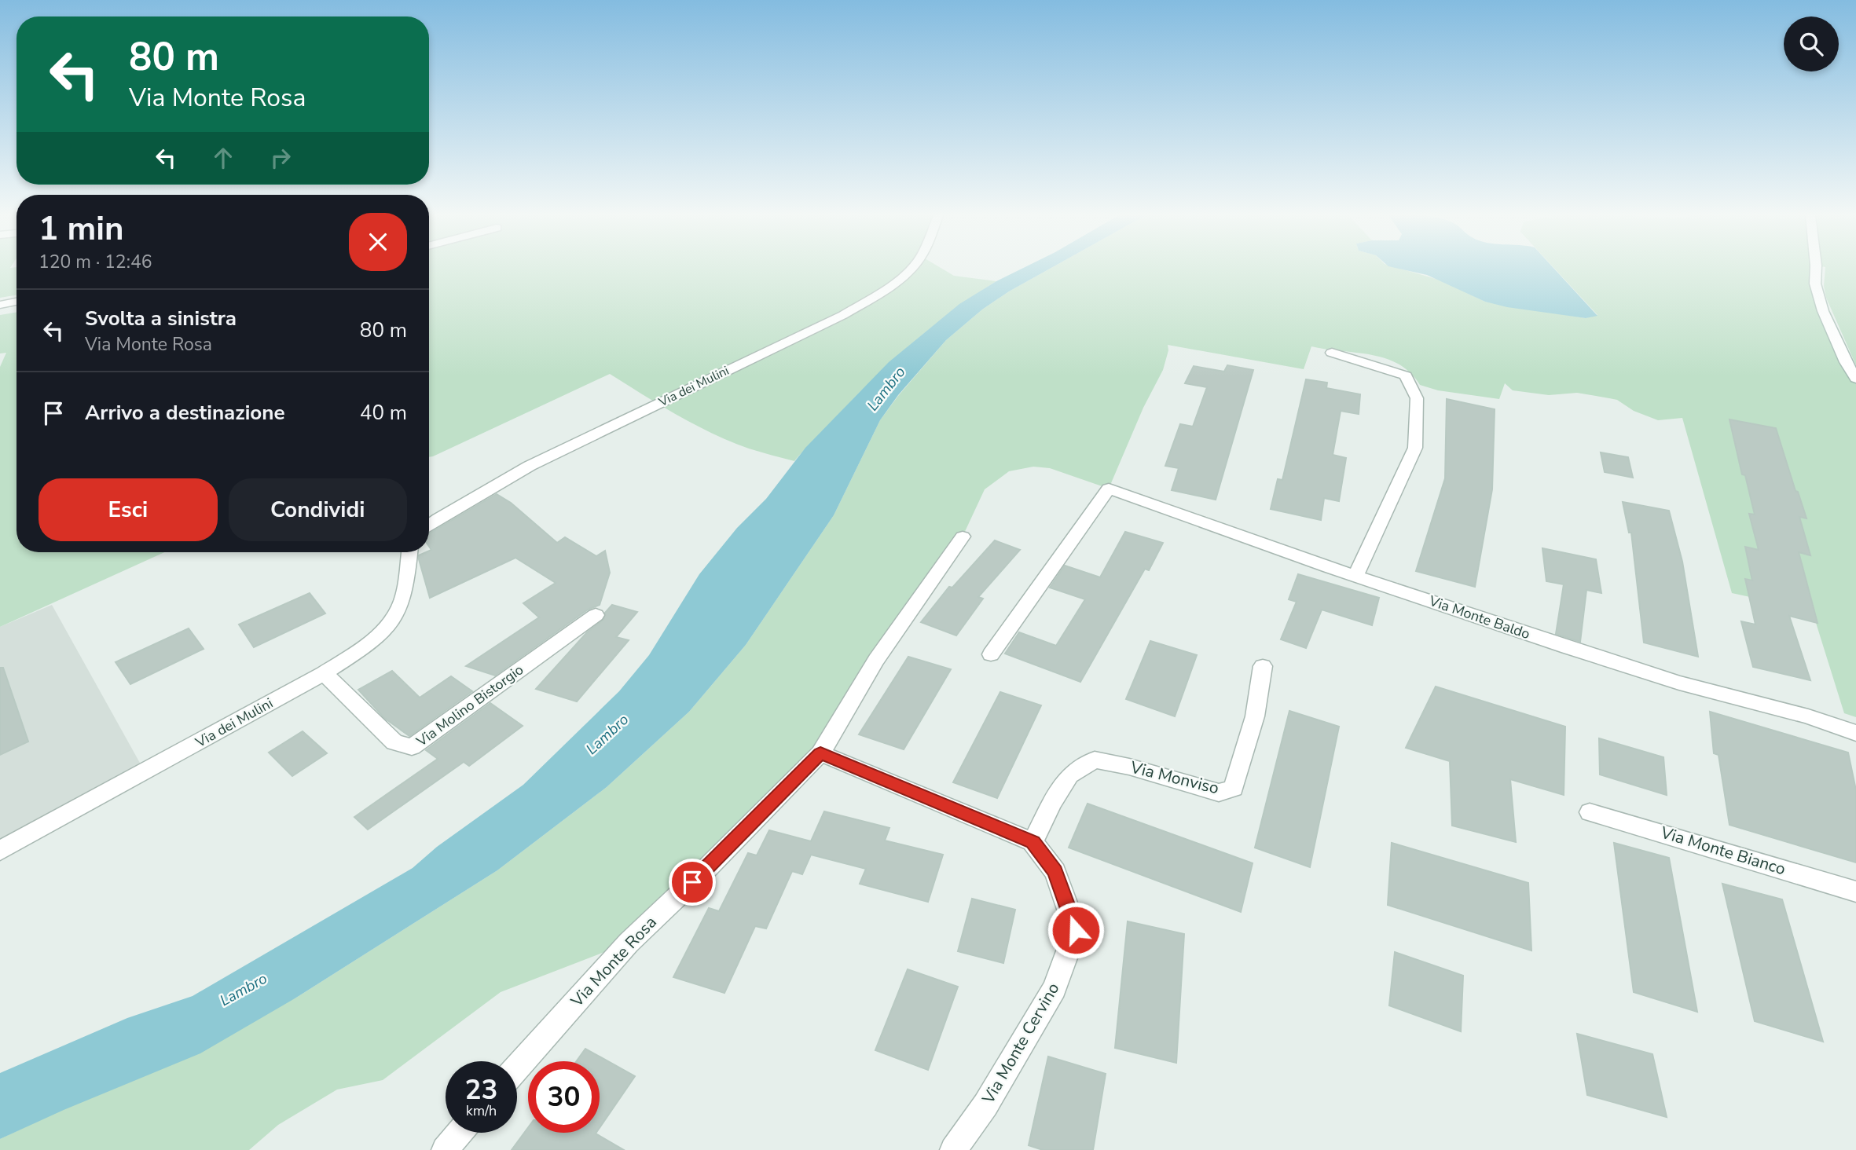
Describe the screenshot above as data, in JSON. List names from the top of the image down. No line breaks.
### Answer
{"streets":{"street":["Via dei Mulini","Via Monte Baldo","Via Molino Bistorgio","Via Monviso","Via Monte Bianco","Via Monte Rosa","Via Monte Cervino"]},"crossings":[["Via dei Mulini","Via Molino Bistorgio"],["Via Monviso","Via Monte Cervino"],["Via Monte Rosa","Via Monte Cervino"]],"water":["Lambro"],"page":{"turn":["80 m","Via Monte Rosa"],"heading":["1 min","120 m · 12:46"],"list":[{"name":"Svolta a sinistra","note":"Via Monte Rosa","value":"80 m"},{"name":"Arrivo a destinazione","value":"40 m"}],"buttons":["Esci","Condividi"],"speed":"23 km/h","limit":"30"}}
